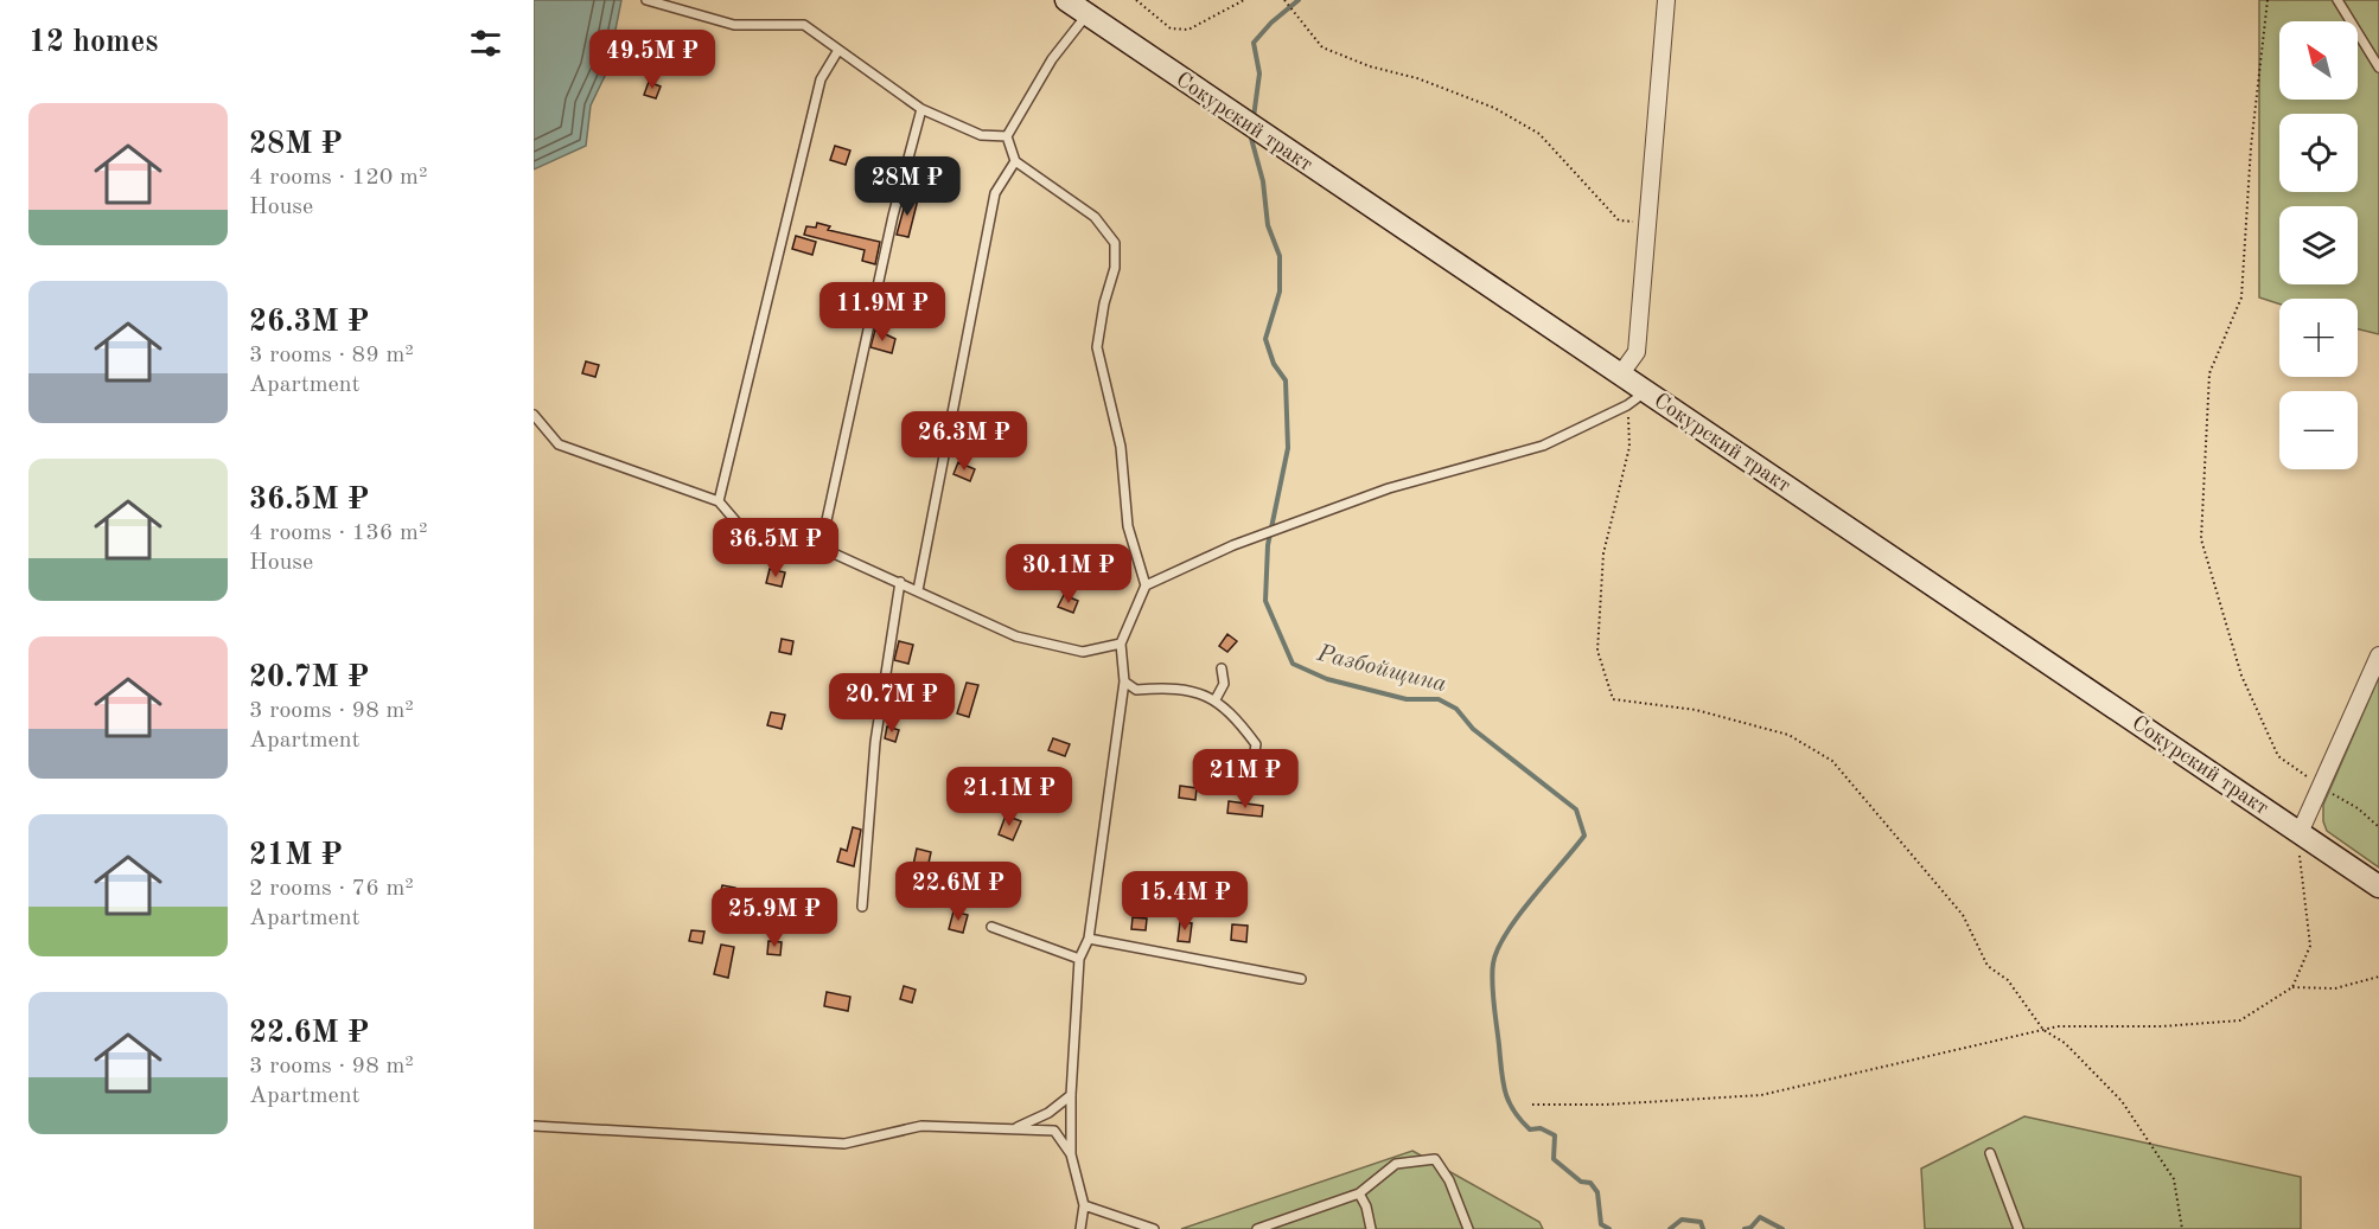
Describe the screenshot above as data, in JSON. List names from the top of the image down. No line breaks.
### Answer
{"streets":{"street":["Сокурский тракт"]},"water":["Разбойщина"],"north":"top left","page":{"heading":"12 homes","map_buttons":["+","−"],"price":["49.5M ₽","28M ₽","11.9M ₽","26.3M ₽","36.5M ₽","30.1M ₽","20.7M ₽","21M ₽","21.1M ₽","22.6M ₽","15.4M ₽","25.9M ₽"],"list":[{"name":"28M ₽","note":"4 rooms · 120 m² · House"},{"name":"26.3M ₽","note":"3 rooms · 89 m² · Apartment"},{"name":"36.5M ₽","note":"4 rooms · 136 m² · House"},{"name":"20.7M ₽","note":"3 rooms · 98 m² · Apartment"},{"name":"21M ₽","note":"2 rooms · 76 m² · Apartment"},{"name":"22.6M ₽","note":"3 rooms · 98 m² · Apartment"}]}}
